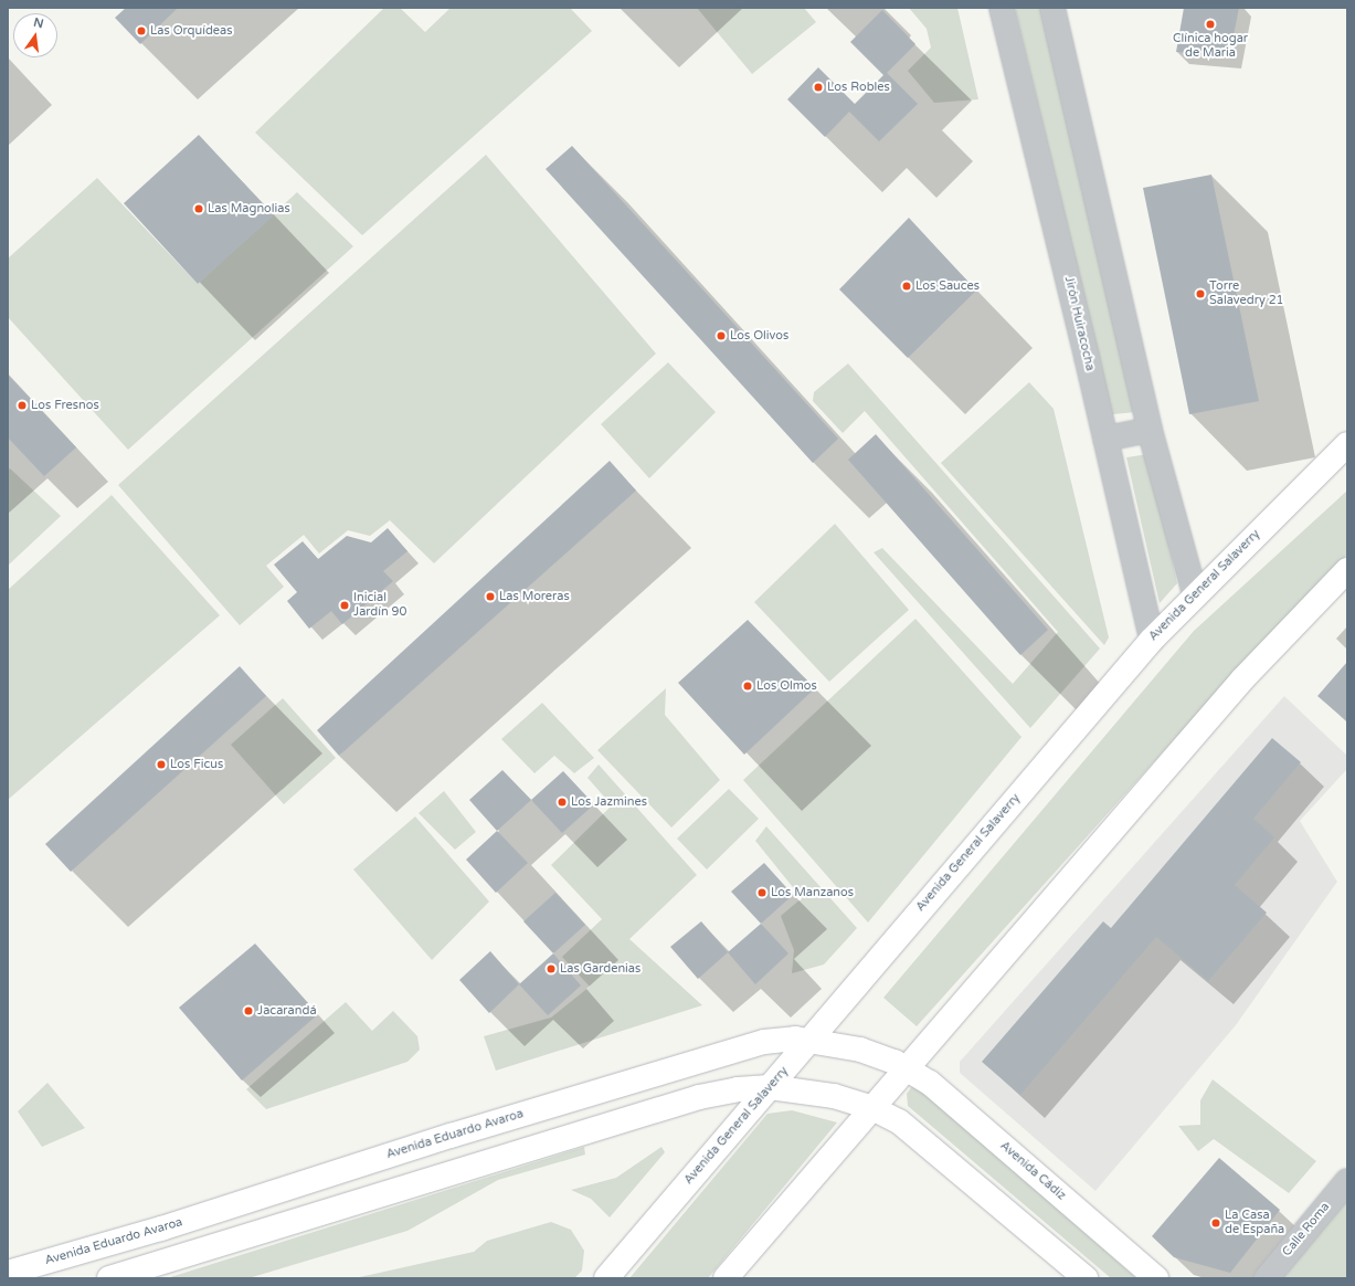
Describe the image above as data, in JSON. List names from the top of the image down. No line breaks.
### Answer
{"streets":{"main road":["Avenida General Salaverry","Avenida Eduardo Avaroa","Avenida Cádiz"],"street":["Jirón Huiracocha","Calle Roma"]},"crossings":[["Jirón Huiracocha","Avenida General Salaverry"],["Avenida General Salaverry","Avenida Eduardo Avaroa"],["Avenida Eduardo Avaroa","Avenida Cádiz"]],"places":["Clínica hogar de Maria","Las Orquídeas","Los Robles","Las Magnolias","Los Sauces","Torre Salavedry 21","Los Olivos","Los Fresnos","Las Moreras","Inicial Jardín 90","Los Olmos","Los Ficus","Los Jazmines","Los Manzanos","Las Gardenias","Jacarandá","La Casa de España"],"north":"top"}
